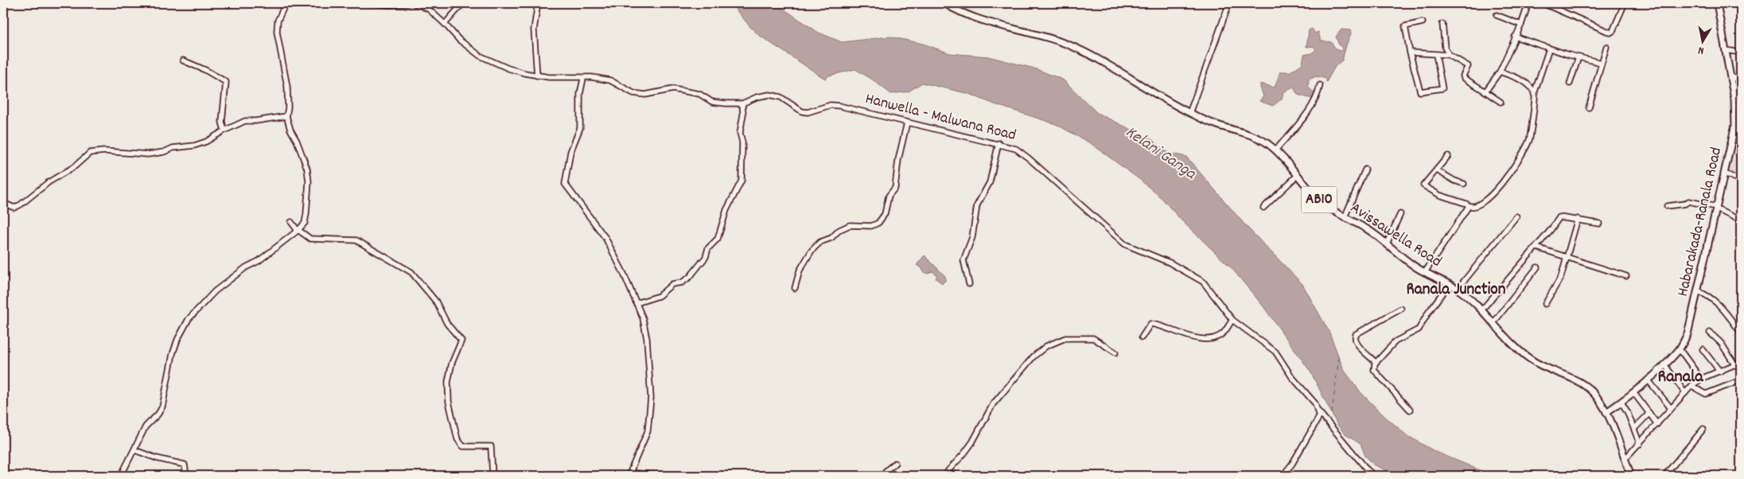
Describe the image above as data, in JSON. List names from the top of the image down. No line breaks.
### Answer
{"streets":{"main road":["AB10","Habarakada-Ranala Road","Avissawella Road"],"street":["Hanwella - Malwana Road"]},"crossings":[["Habarakada-Ranala Road","Avissawella Road"]],"districts":["Ranala Junction","Ranala"],"water":["Kelani Ganga"],"north":"bottom"}
